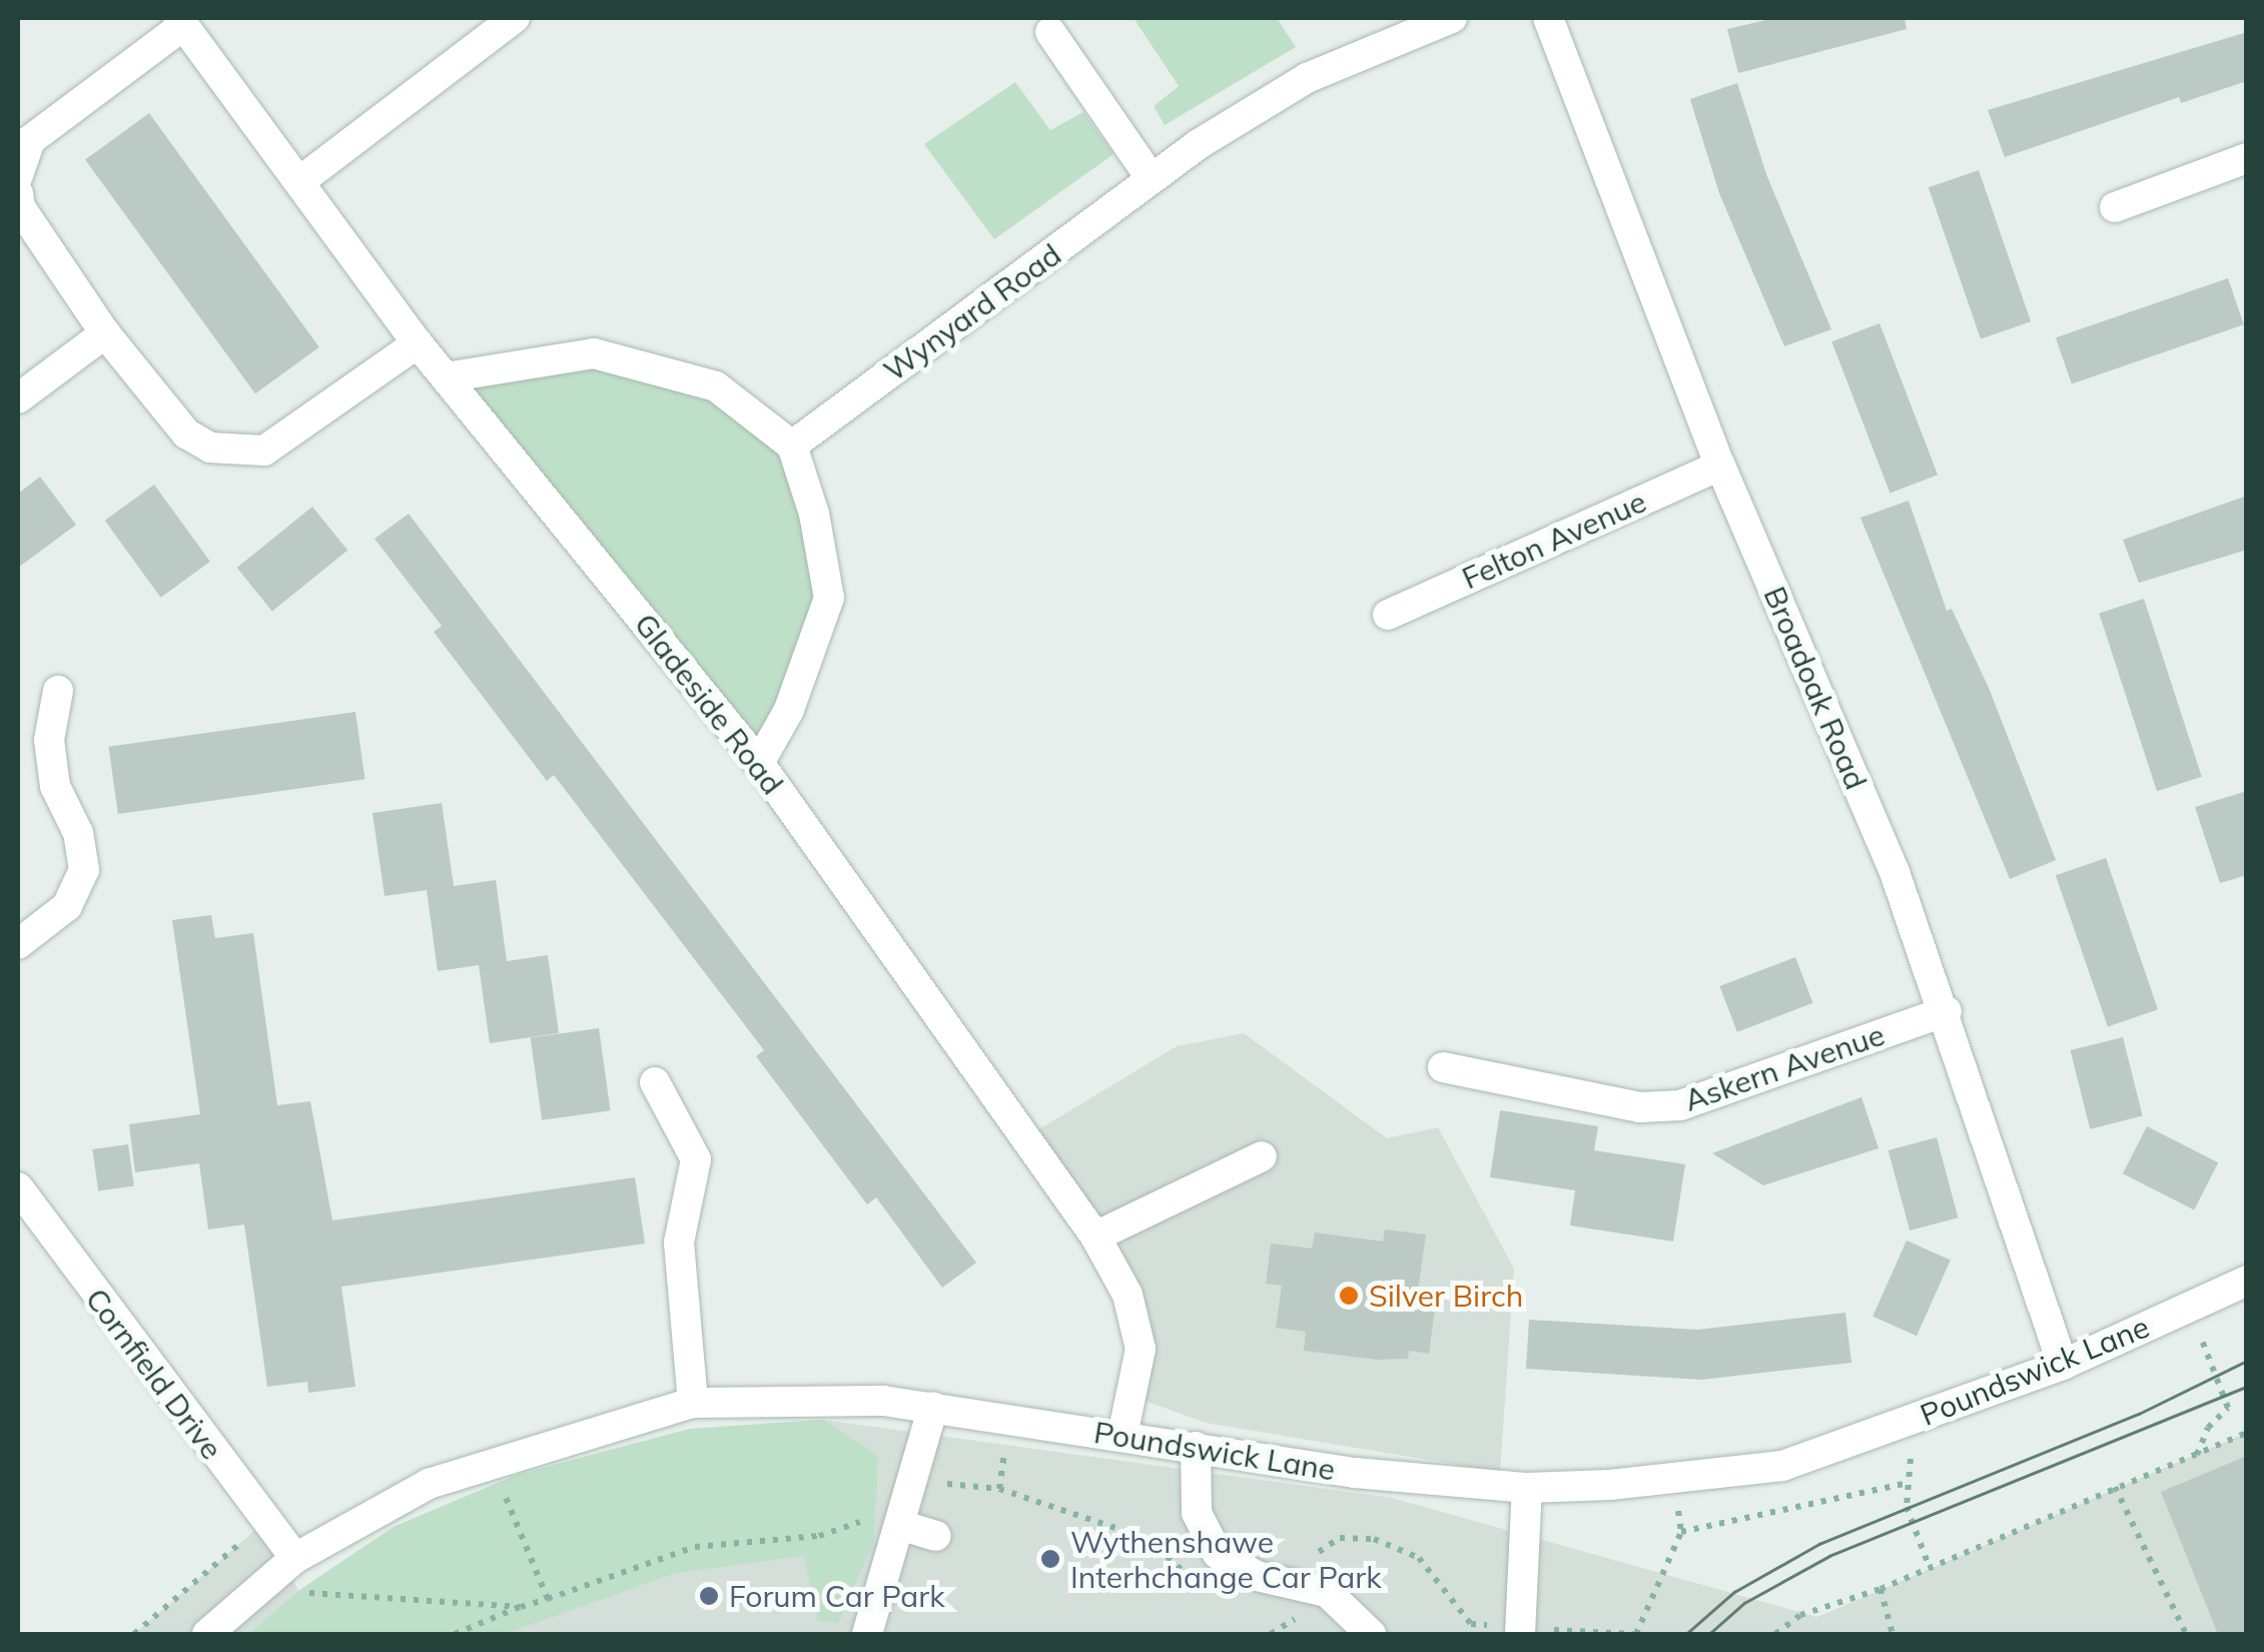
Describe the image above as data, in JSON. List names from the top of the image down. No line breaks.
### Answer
{"streets":{"street":["Wynyard Road","Felton Avenue","Broadoak Road","Gladeside Road","Askern Avenue","Poundswick Lane","Cornfield Drive"]},"crossings":[["Felton Avenue","Broadoak Road"],["Broadoak Road","Askern Avenue"],["Broadoak Road","Poundswick Lane"],["Gladeside Road","Poundswick Lane"],["Poundswick Lane","Cornfield Drive"]],"places":["Silver Birch","Wythenshawe Interhchange Car Park","Forum Car Park"]}
